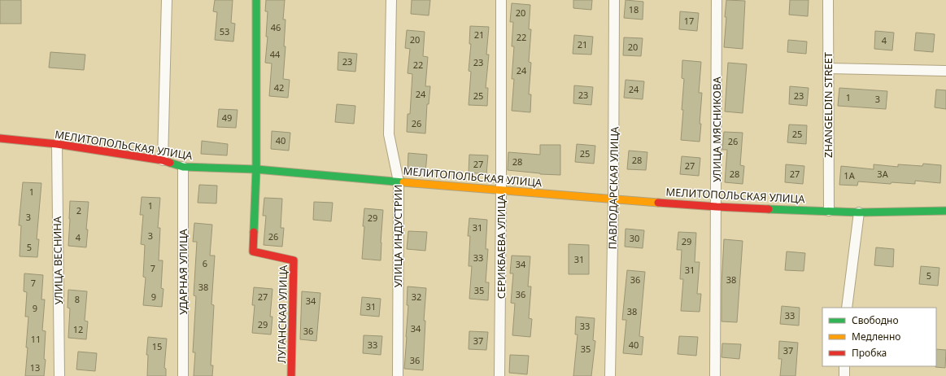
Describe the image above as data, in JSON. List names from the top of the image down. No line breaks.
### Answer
{"streets":{"street":["ZHANGELDIN STREET","УЛИЦА МЯСНИКОВА","МЕЛИТОПОЛЬСКАЯ УЛИЦА","ПАВЛОДАРСКАЯ УЛИЦА","УЛИЦА ИНДУСТРИИ","СЕРИКБАЕВА УЛИЦА","УЛИЦА ВЕСНИНА","УДАРНАЯ УЛИЦА","ЛУГАНСКАЯ УЛИЦА"]},"crossings":[["ZHANGELDIN STREET","МЕЛИТОПОЛЬСКАЯ УЛИЦА"],["УЛИЦА МЯСНИКОВА","МЕЛИТОПОЛЬСКАЯ УЛИЦА"],["МЕЛИТОПОЛЬСКАЯ УЛИЦА","ПАВЛОДАРСКАЯ УЛИЦА"],["МЕЛИТОПОЛЬСКАЯ УЛИЦА","УЛИЦА ИНДУСТРИИ"],["МЕЛИТОПОЛЬСКАЯ УЛИЦА","СЕРИКБАЕВА УЛИЦА"],["МЕЛИТОПОЛЬСКАЯ УЛИЦА","УЛИЦА ВЕСНИНА"],["МЕЛИТОПОЛЬСКАЯ УЛИЦА","УДАРНАЯ УЛИЦА"],["МЕЛИТОПОЛЬСКАЯ УЛИЦА","ЛУГАНСКАЯ УЛИЦА"]],"house_numbers":["18","20","17","46","53","21","22","20","4","21","20","44","23","23","22","24","42","24","24","23","25","23","1","3","49","26","25","40","26","25","28","28","27","27","28","27","3А","1А","1","1","2","3","29","31","3","26","4","30","29","5","33","31","6","34","7","31","5","36","38","7","38","35","36","9","27","32","8","34","31","9","38","33","29","33","34","12","36","11","37","33","40","15","35","37","36","13"],"legend":["Свободно","Медленно","Пробка"]}
